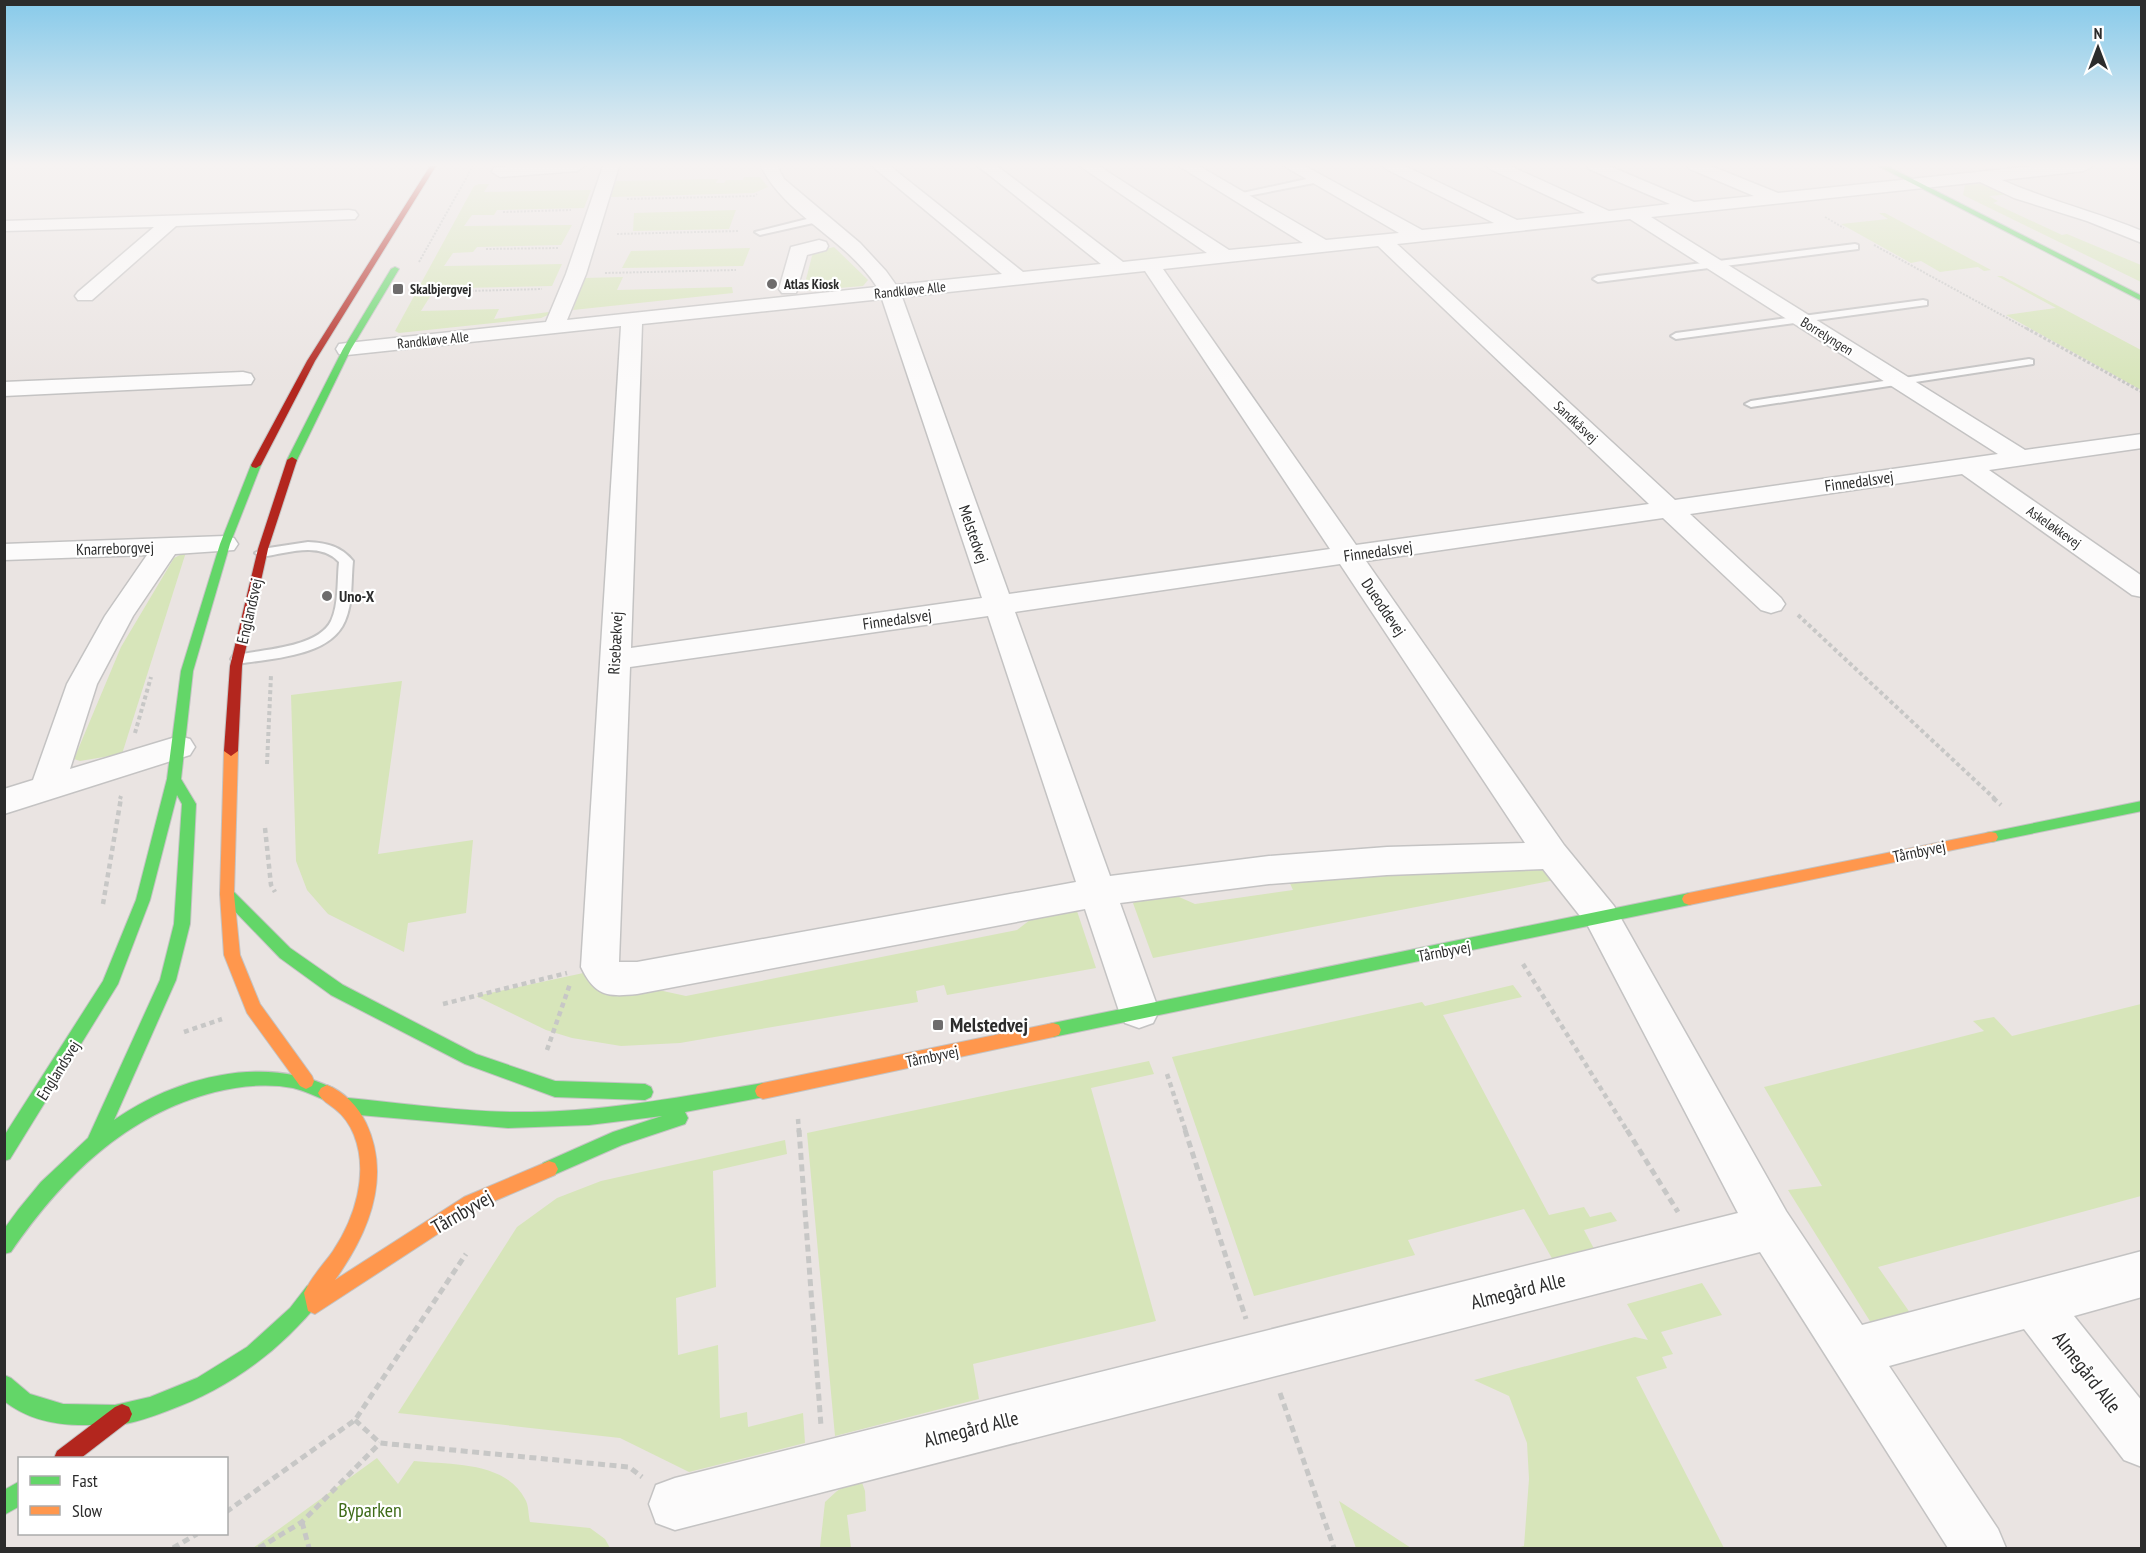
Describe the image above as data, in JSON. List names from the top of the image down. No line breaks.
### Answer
{"streets":{"street":["Randkløve Alle","Borrelyngen","Sandkåsvej","Finnedalsvej","Askeløkkevej","Melstedvej","Knarreborgvej","Dueoddevej","Englandsvej","Risebækvej","Tårnbyvej","Almegård Alle"]},"crossings":[["Randkløve Alle","Sandkåsvej"],["Randkløve Alle","Melstedvej"],["Randkløve Alle","Dueoddevej"],["Randkløve Alle","Englandsvej"],["Randkløve Alle","Risebækvej"],["Borrelyngen","Finnedalsvej"],["Sandkåsvej","Finnedalsvej"],["Finnedalsvej","Askeløkkevej"],["Finnedalsvej","Melstedvej"],["Finnedalsvej","Dueoddevej"],["Finnedalsvej","Risebækvej"],["Melstedvej","Risebækvej"],["Melstedvej","Tårnbyvej"],["Knarreborgvej","Englandsvej"],["Dueoddevej","Tårnbyvej"]],"parks":["Byparken"],"places":{"other":["Atlas Kiosk","Uno-X"],"transit":["Skalbjergvej","Melstedvej"]},"legend":["Fast","Slow"],"north":"top"}
